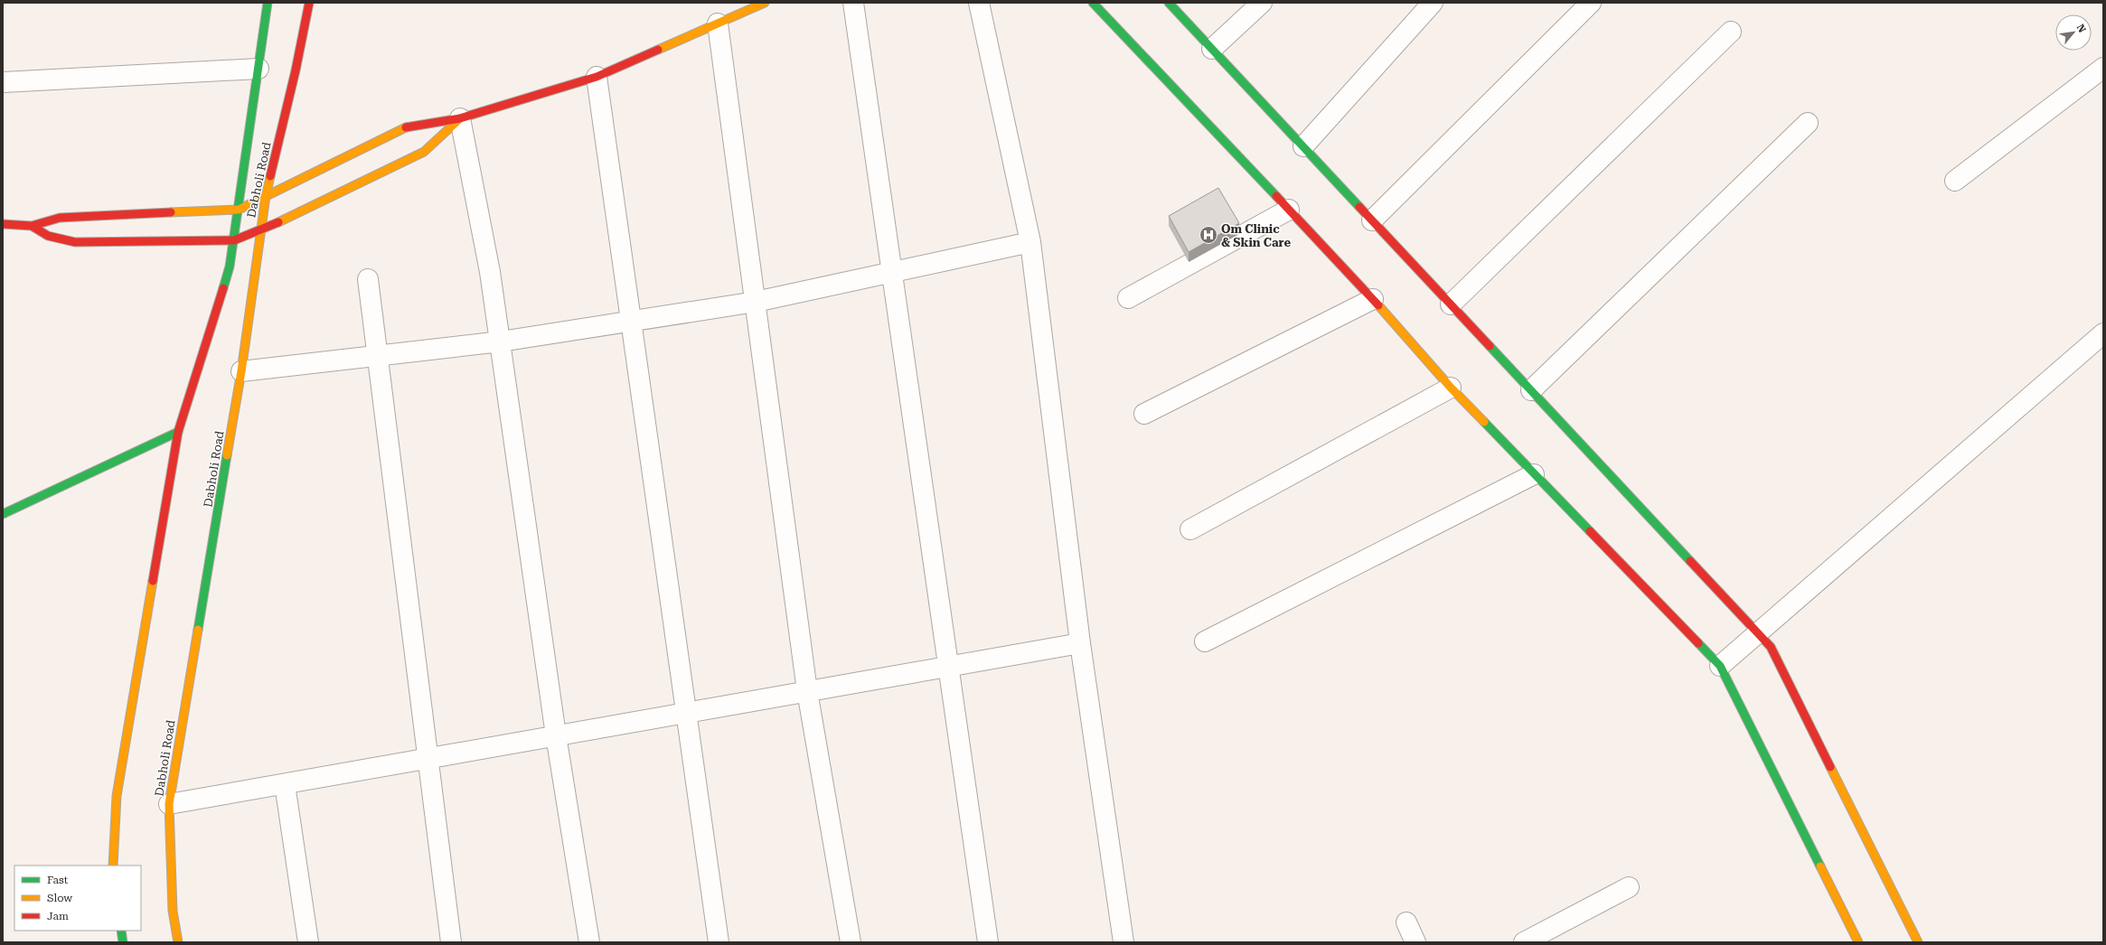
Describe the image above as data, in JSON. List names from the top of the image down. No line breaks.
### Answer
{"streets":{"street":["Dabholi Road"]},"places":{"hospital":["Om Clinic & Skin Care"]},"legend":["Fast","Slow","Jam"],"north":"top right"}
